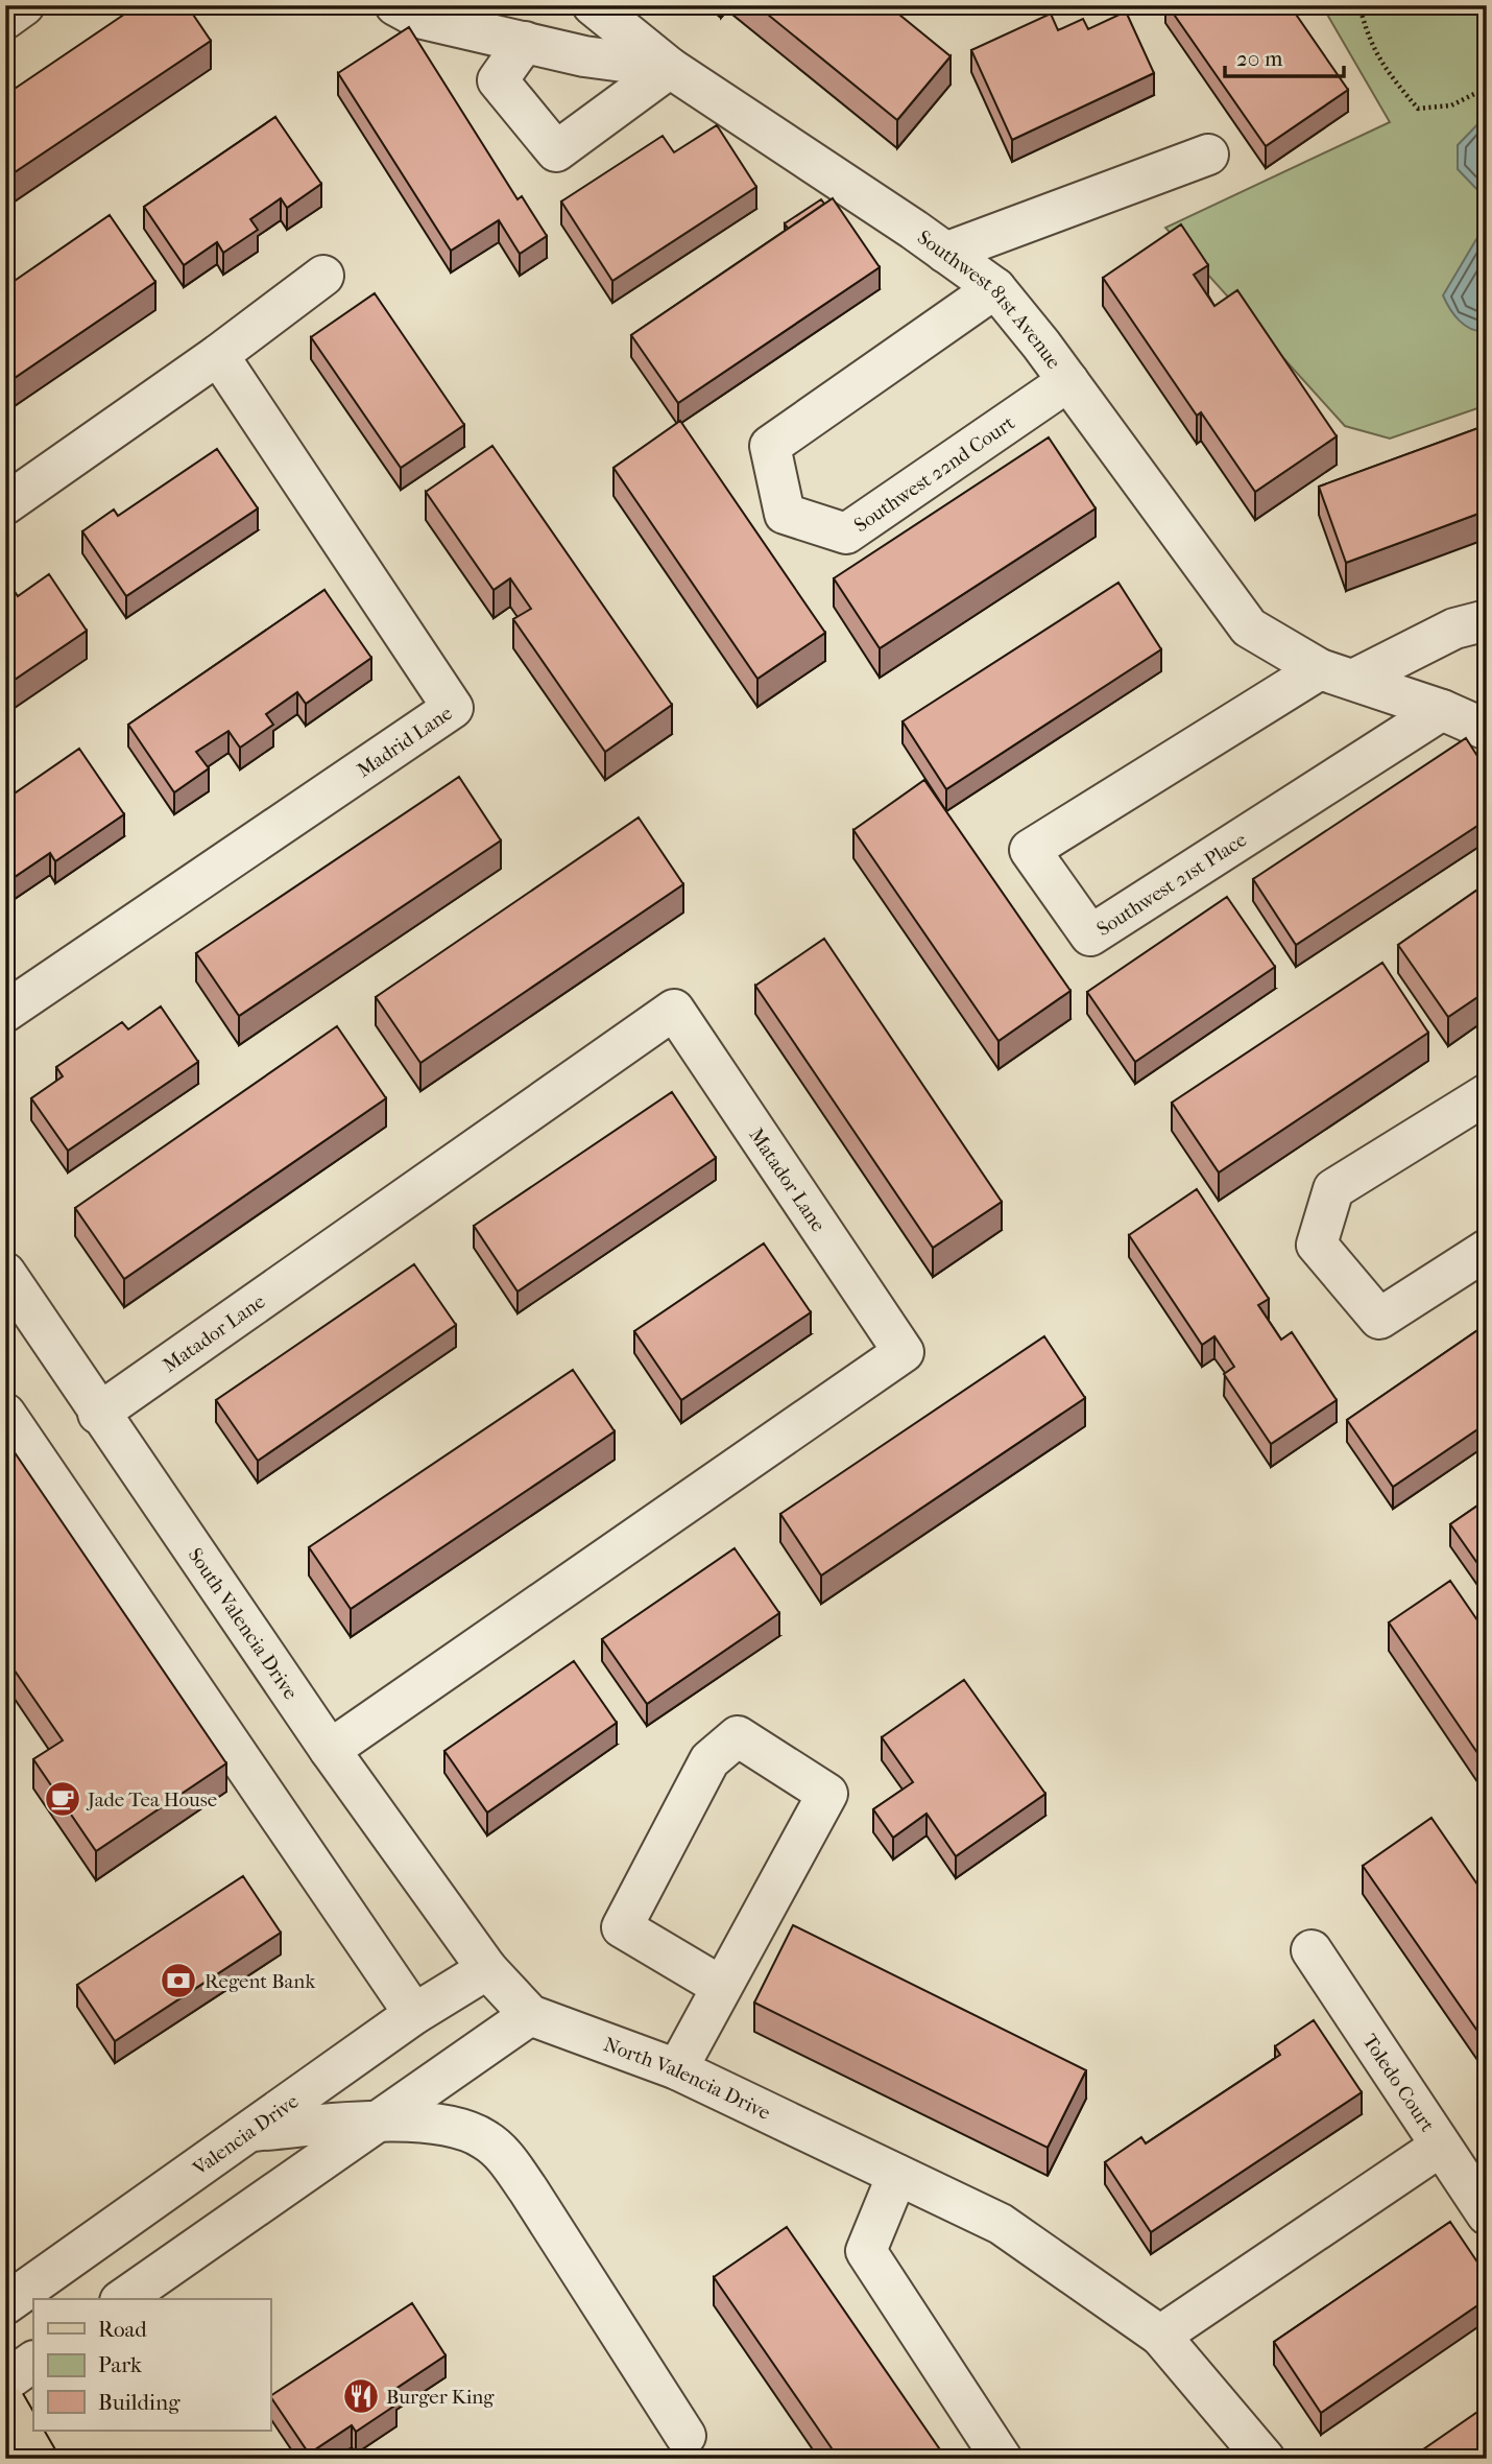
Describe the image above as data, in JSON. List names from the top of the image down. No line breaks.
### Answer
{"streets":{"street":["Southwest 81st Avenue","Southwest 22nd Court","Madrid Lane","Southwest 21st Place","Matador Lane","South Valencia Drive","North Valencia Drive","Toledo Court","Valencia Drive"]},"crossings":[["Southwest 81st Avenue","Southwest 22nd Court"],["Southwest 81st Avenue","Southwest 21st Place"],["Matador Lane","South Valencia Drive"],["South Valencia Drive","North Valencia Drive"],["South Valencia Drive","Valencia Drive"],["North Valencia Drive","Valencia Drive"]],"places":{"cafe":["Jade Tea House"],"bank":["Regent Bank"],"restaurant":["Burger King"]},"legend":["Road","Park","Building"],"scale_bar":"20 m"}
